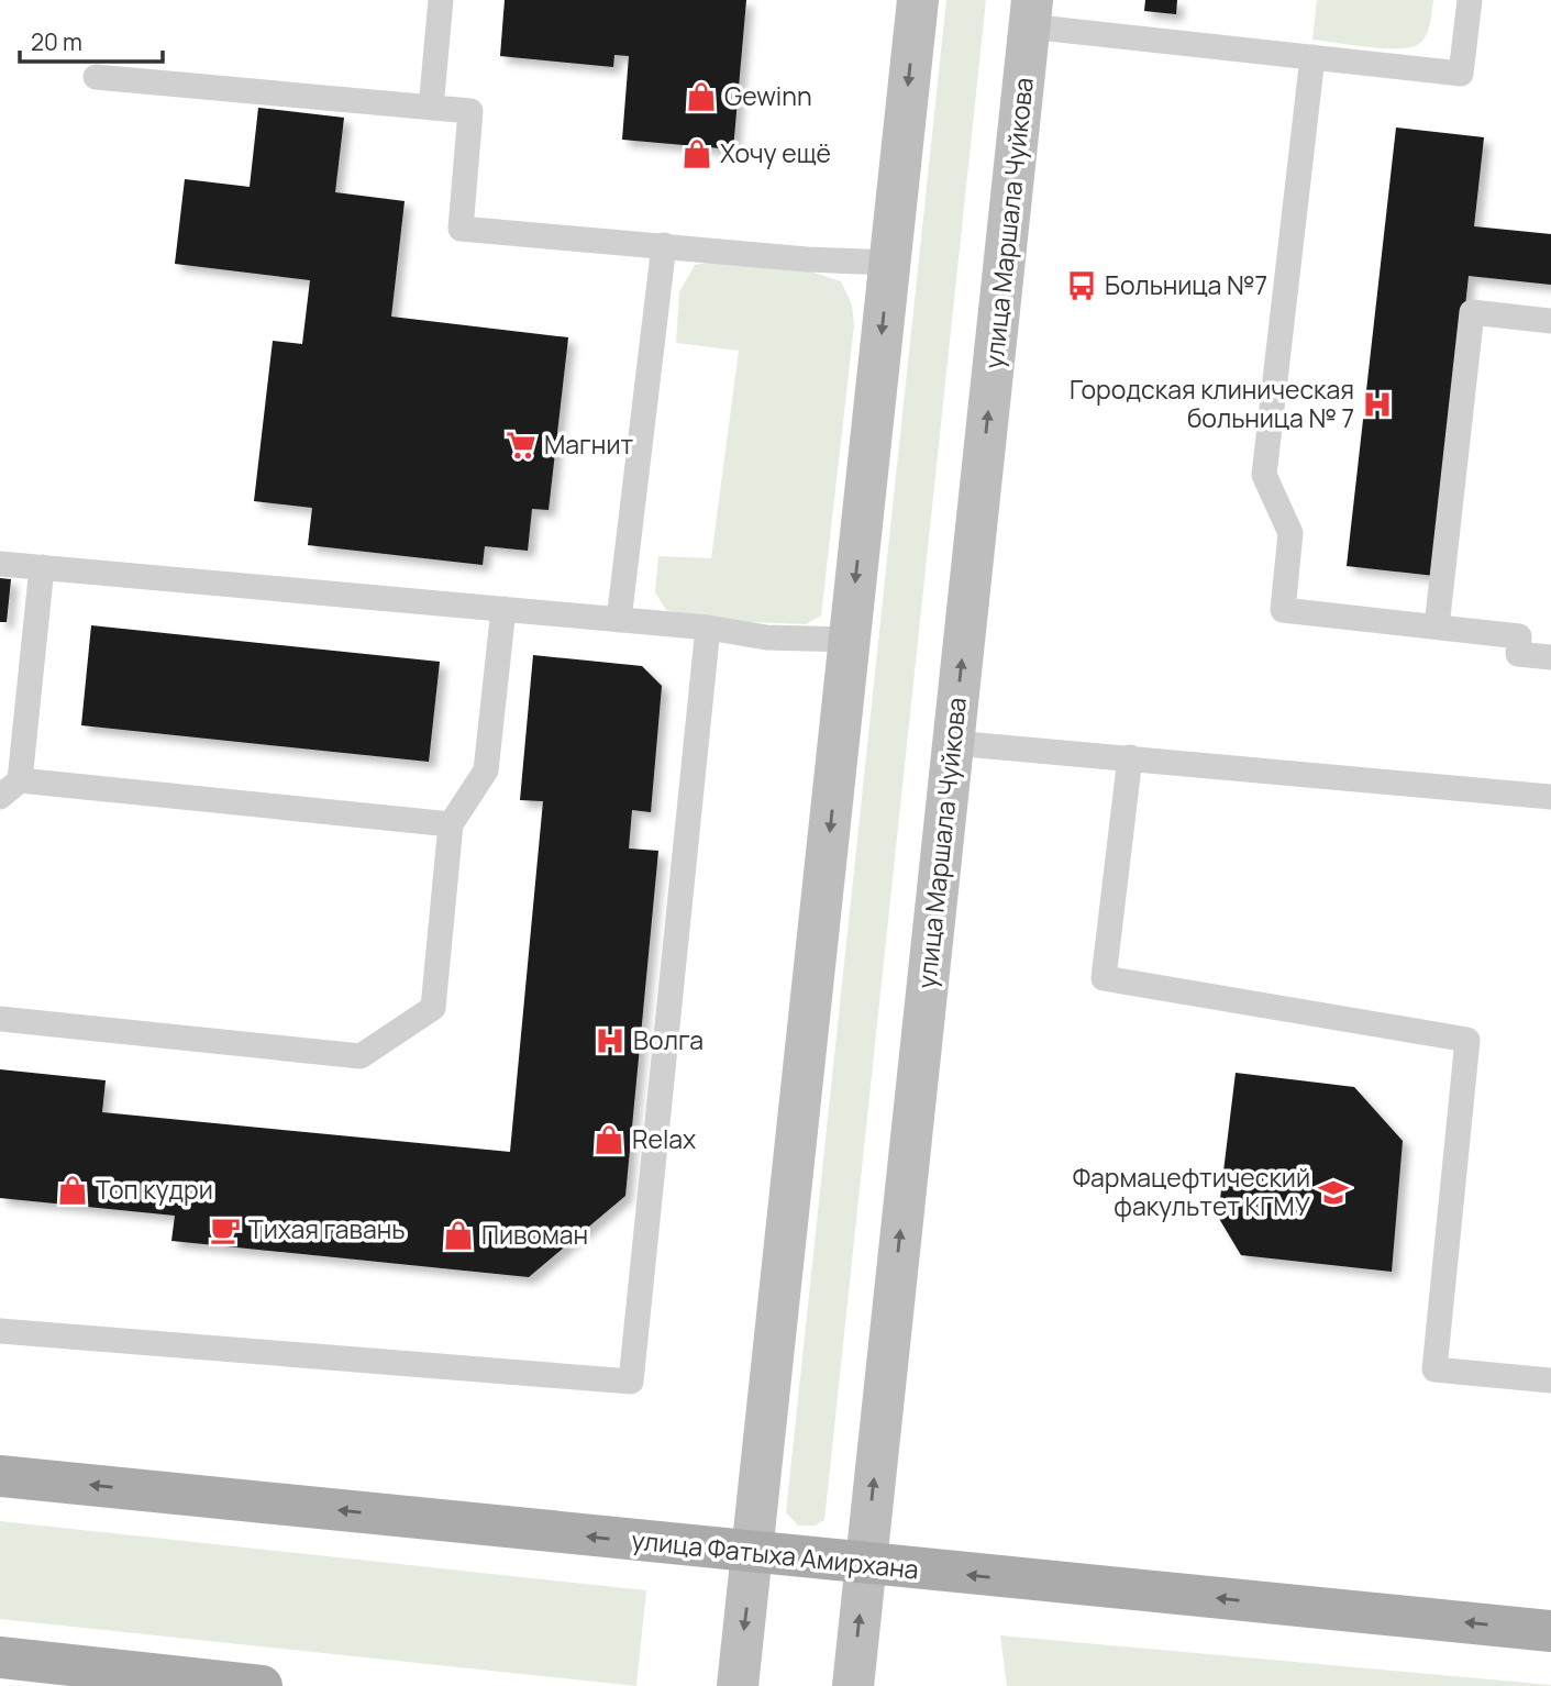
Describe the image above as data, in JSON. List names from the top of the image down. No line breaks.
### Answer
{"streets":{"main road":["улица Маршала Чуйкова","улица Фатыха Амирхана"]},"crossings":[["улица Маршала Чуйкова","улица Фатыха Амирхана"]],"one_way":["улица Фатыха Амирхана"],"places":{"shop":["Gewinn","Хочу ещё","Relax","Топ кудри","Пивоман"],"bus stop":["Больница №7"],"hospital":["Городская клиническая больница № 7","Волга"],"supermarket":["Магнит"],"school or university":["Фармацефтический факультет КГМУ"],"cafe":["Тихая гавань"]},"scale_bar":"20 m"}
